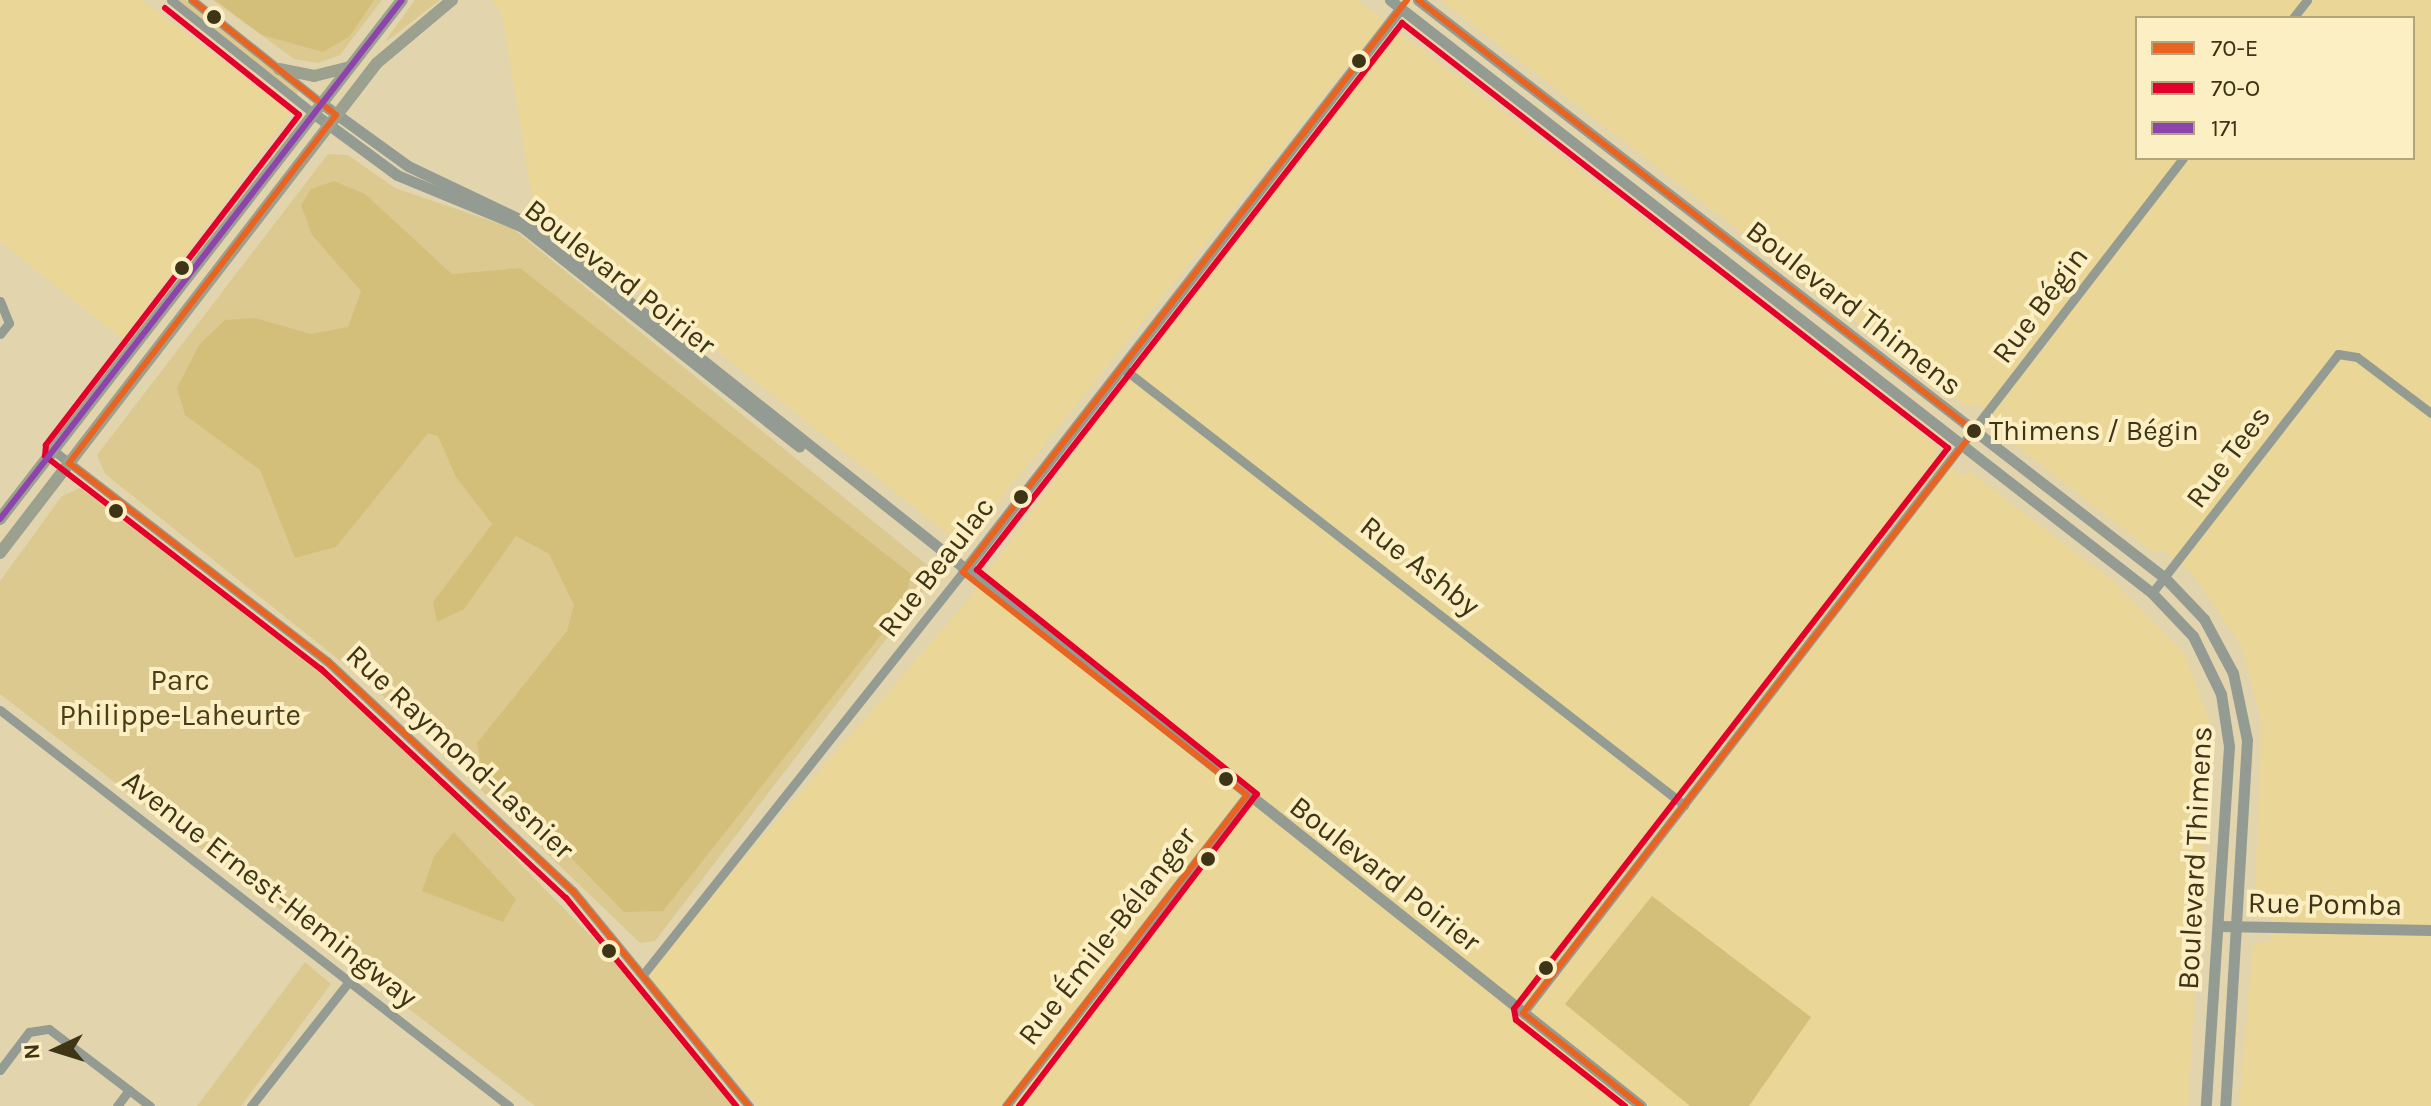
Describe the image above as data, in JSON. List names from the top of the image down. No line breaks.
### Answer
{"streets":{"street":["Boulevard Poirier","Rue Bégin","Boulevard Thimens","Rue Tees","Rue Ashby","Rue Beaulac","Rue Raymond-Lasnier","Avenue Ernest-Hemingway","Rue Pomba","Rue Émile-Bélanger"]},"crossings":[["Boulevard Poirier","Rue Bégin"],["Boulevard Poirier","Rue Beaulac"],["Boulevard Poirier","Rue Émile-Bélanger"],["Rue Bégin","Boulevard Thimens"],["Rue Bégin","Rue Ashby"],["Boulevard Thimens","Rue Tees"],["Boulevard Thimens","Rue Beaulac"],["Boulevard Thimens","Rue Pomba"],["Rue Ashby","Rue Beaulac"],["Rue Beaulac","Rue Raymond-Lasnier"]],"parks":["Parc Philippe-Laheurte"],"places":["Thimens / Bégin"],"lines":["transit line 70-E","transit line 171","transit line 70-O"],"legend":["70-E","70-O","171"],"north":"left"}
